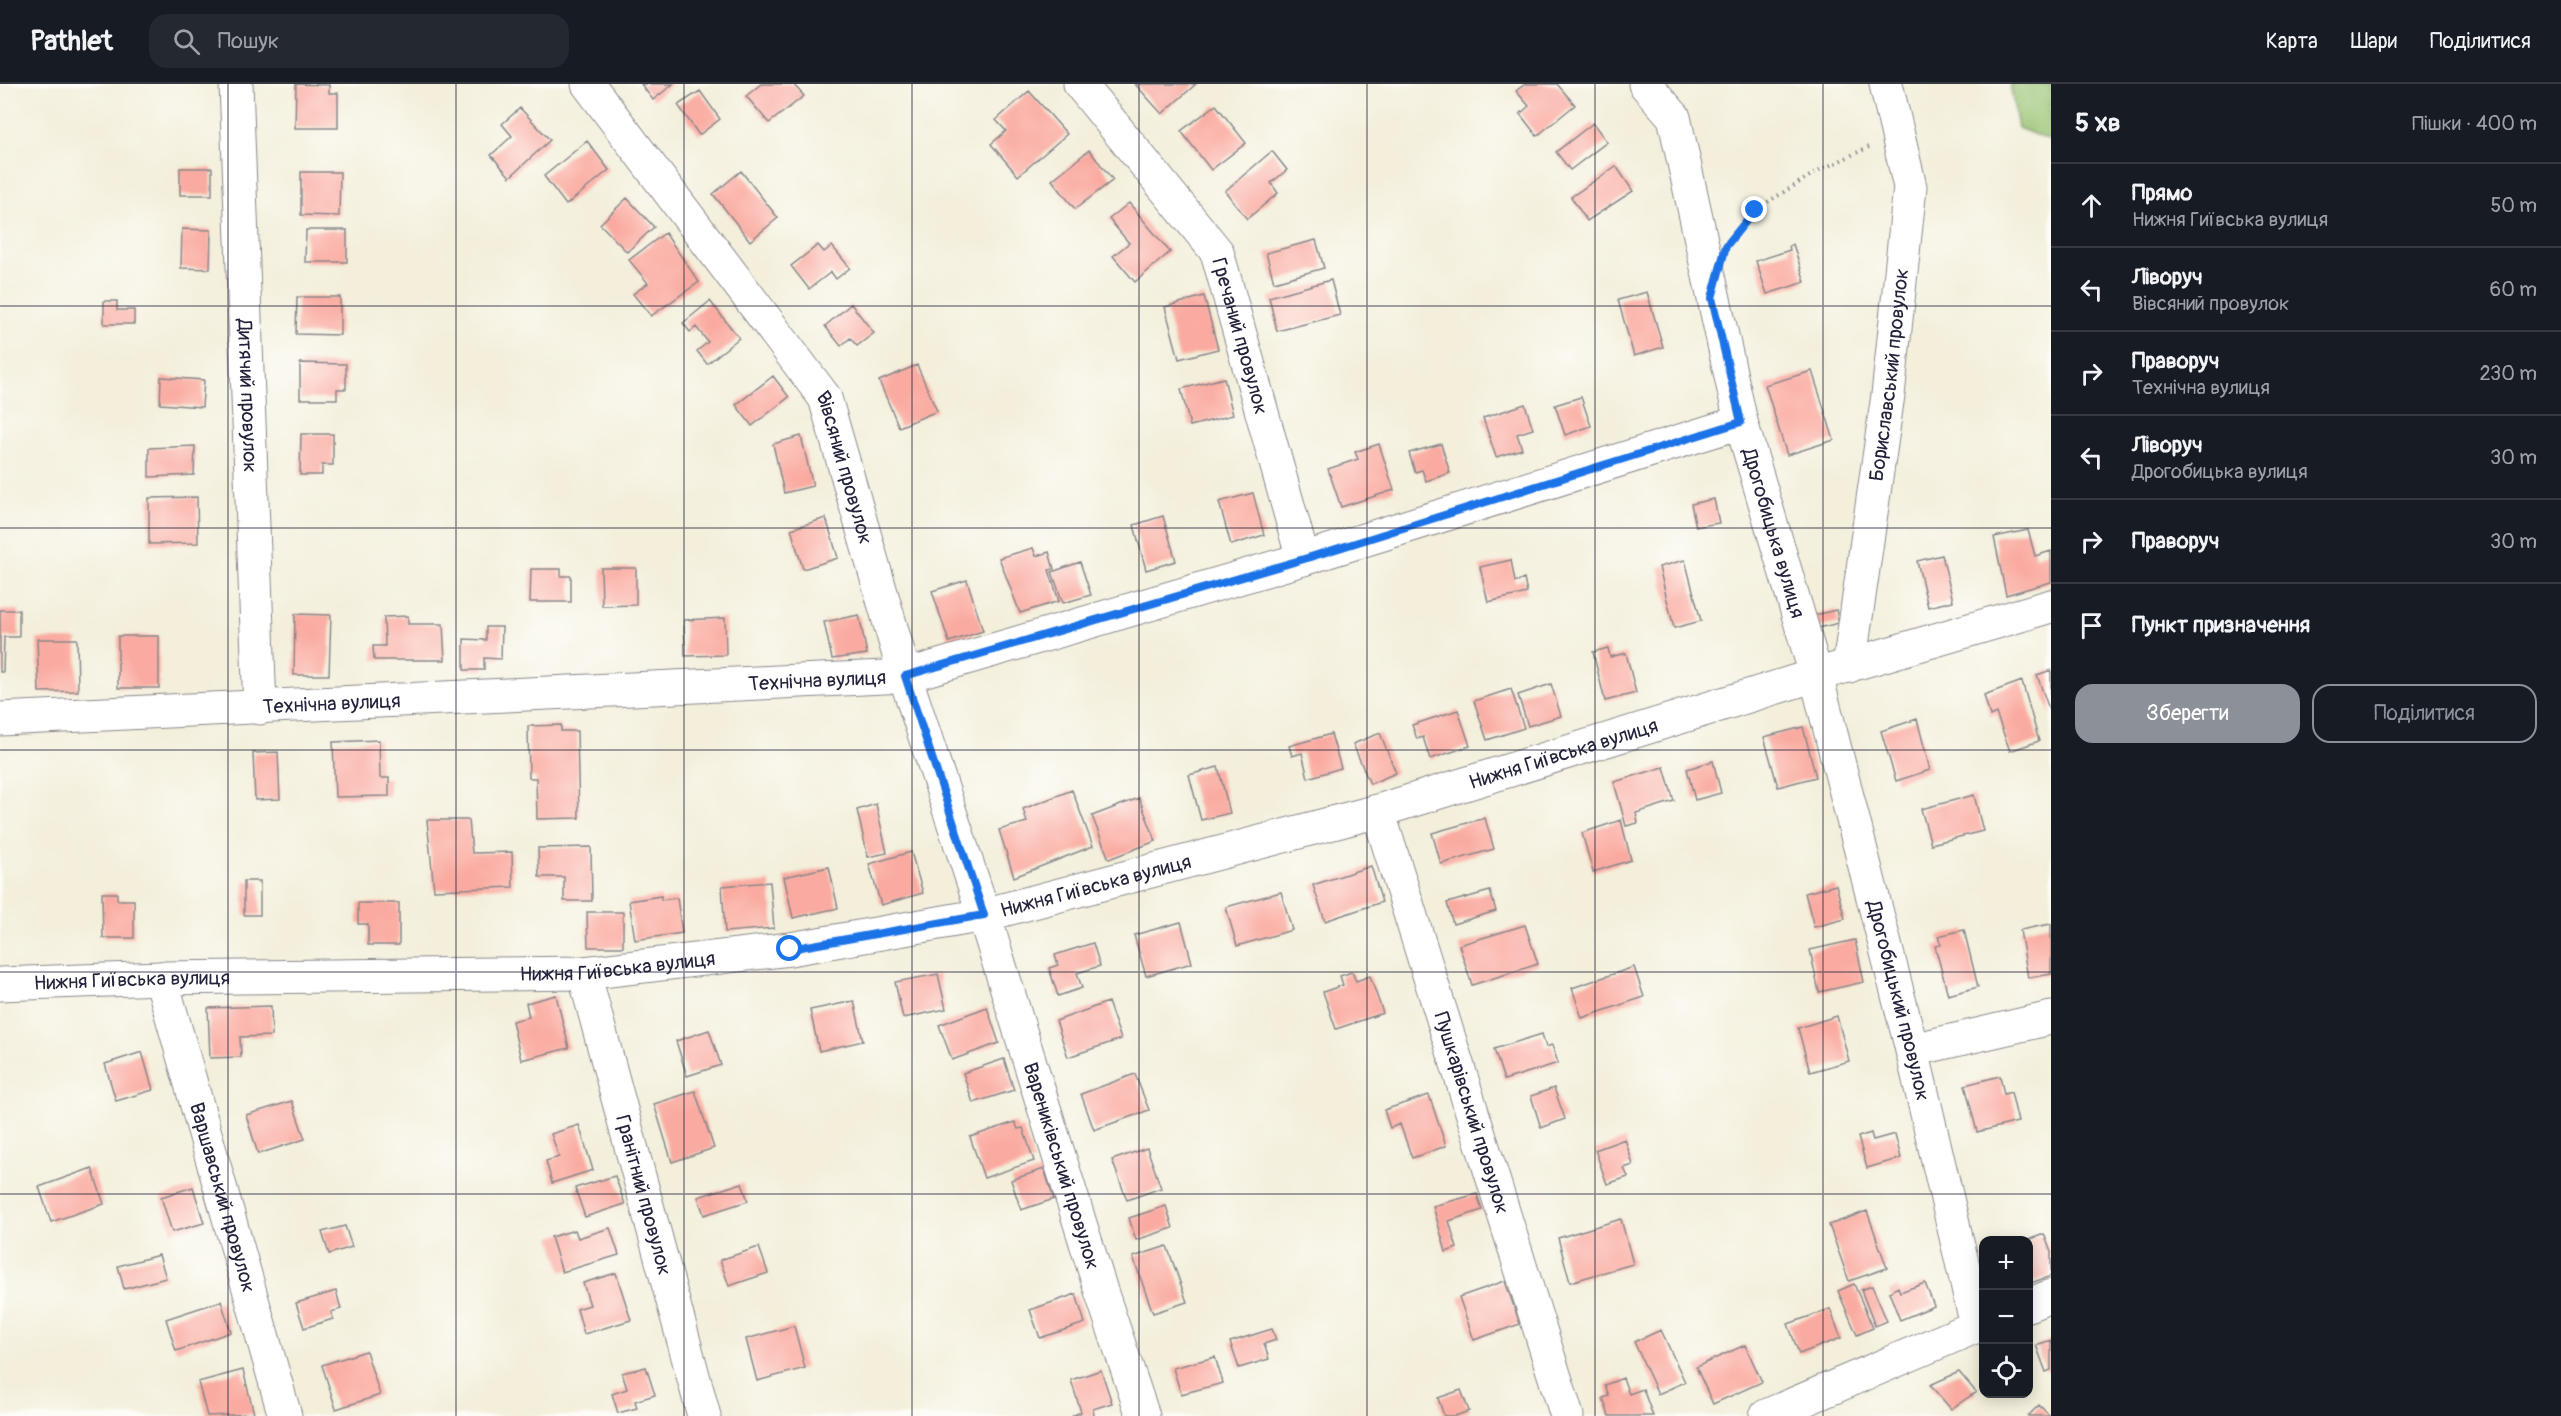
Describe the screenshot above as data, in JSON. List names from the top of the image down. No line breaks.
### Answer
{"streets":{"street":["Гречаний провулок","Бориславський провулок","Дитячий провулок","Вівсяний провулок","Дрогобицька вулиця","Технічна вулиця","Нижня Гиївська вулиця","Дрогобицький провулок","Пушкарівський провулок","Варениківський провулок","Гранітний провулок","Варшавський провулок"]},"crossings":[["Гречаний провулок","Технічна вулиця"],["Бориславський провулок","Нижня Гиївська вулиця"],["Дитячий провулок","Технічна вулиця"],["Вівсяний провулок","Технічна вулиця"],["Вівсяний провулок","Нижня Гиївська вулиця"],["Вівсяний провулок","Варениківський провулок"],["Дрогобицька вулиця","Технічна вулиця"],["Дрогобицька вулиця","Нижня Гиївська вулиця"],["Дрогобицька вулиця","Дрогобицький провулок"],["Нижня Гиївська вулиця","Дрогобицький провулок"],["Нижня Гиївська вулиця","Пушкарівський провулок"],["Нижня Гиївська вулиця","Варениківський провулок"],["Нижня Гиївська вулиця","Гранітний провулок"],["Нижня Гиївська вулиця","Варшавський провулок"]],"page":{"header":"Pathlet","search":"Пошук","nav":["Карта","Шари","Поділитися"],"heading":["5 хв","Пішки · 400 m"],"list":[["Прямо","Нижня Гиївська вулиця","50 m"],["Ліворуч","Вівсяний провулок","60 m"],["Праворуч","Технічна вулиця","230 m"],["Ліворуч","Дрогобицька вулиця","30 m"],["Праворуч","30 m"],"Пункт призначення"],"buttons":["Зберегти","Поділитися"],"map_buttons":["+","−"]}}
